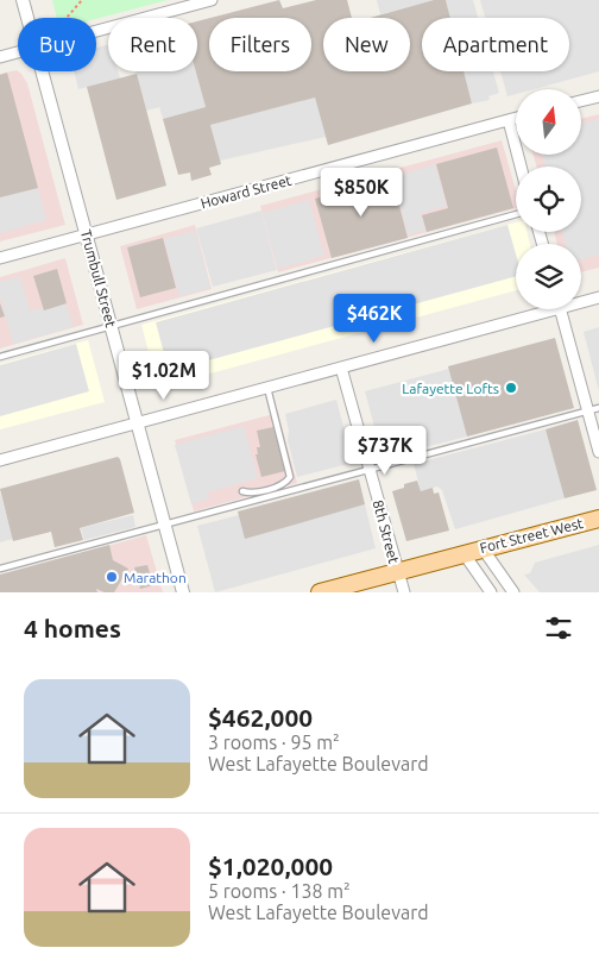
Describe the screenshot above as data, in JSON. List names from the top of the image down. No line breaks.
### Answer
{"streets":{"main road":["Fort Street West"],"street":["Howard Street","Trumbull Street","8th Street"]},"crossings":[["Howard Street","Trumbull Street"],["8th Street","Fort Street West"]],"places":["Lafayette Lofts","Marathon"],"north":"top","page":{"chip":["Buy","Rent","Filters","New","Apartment"],"price":["$850K","$462K","$1.02M","$737K"],"heading":"4 homes","list":[{"name":"$462,000","note":"3 rooms · 95 m² · West Lafayette Boulevard"},{"name":"$1,020,000","note":"5 rooms · 138 m² · West Lafayette Boulevard"}]}}
